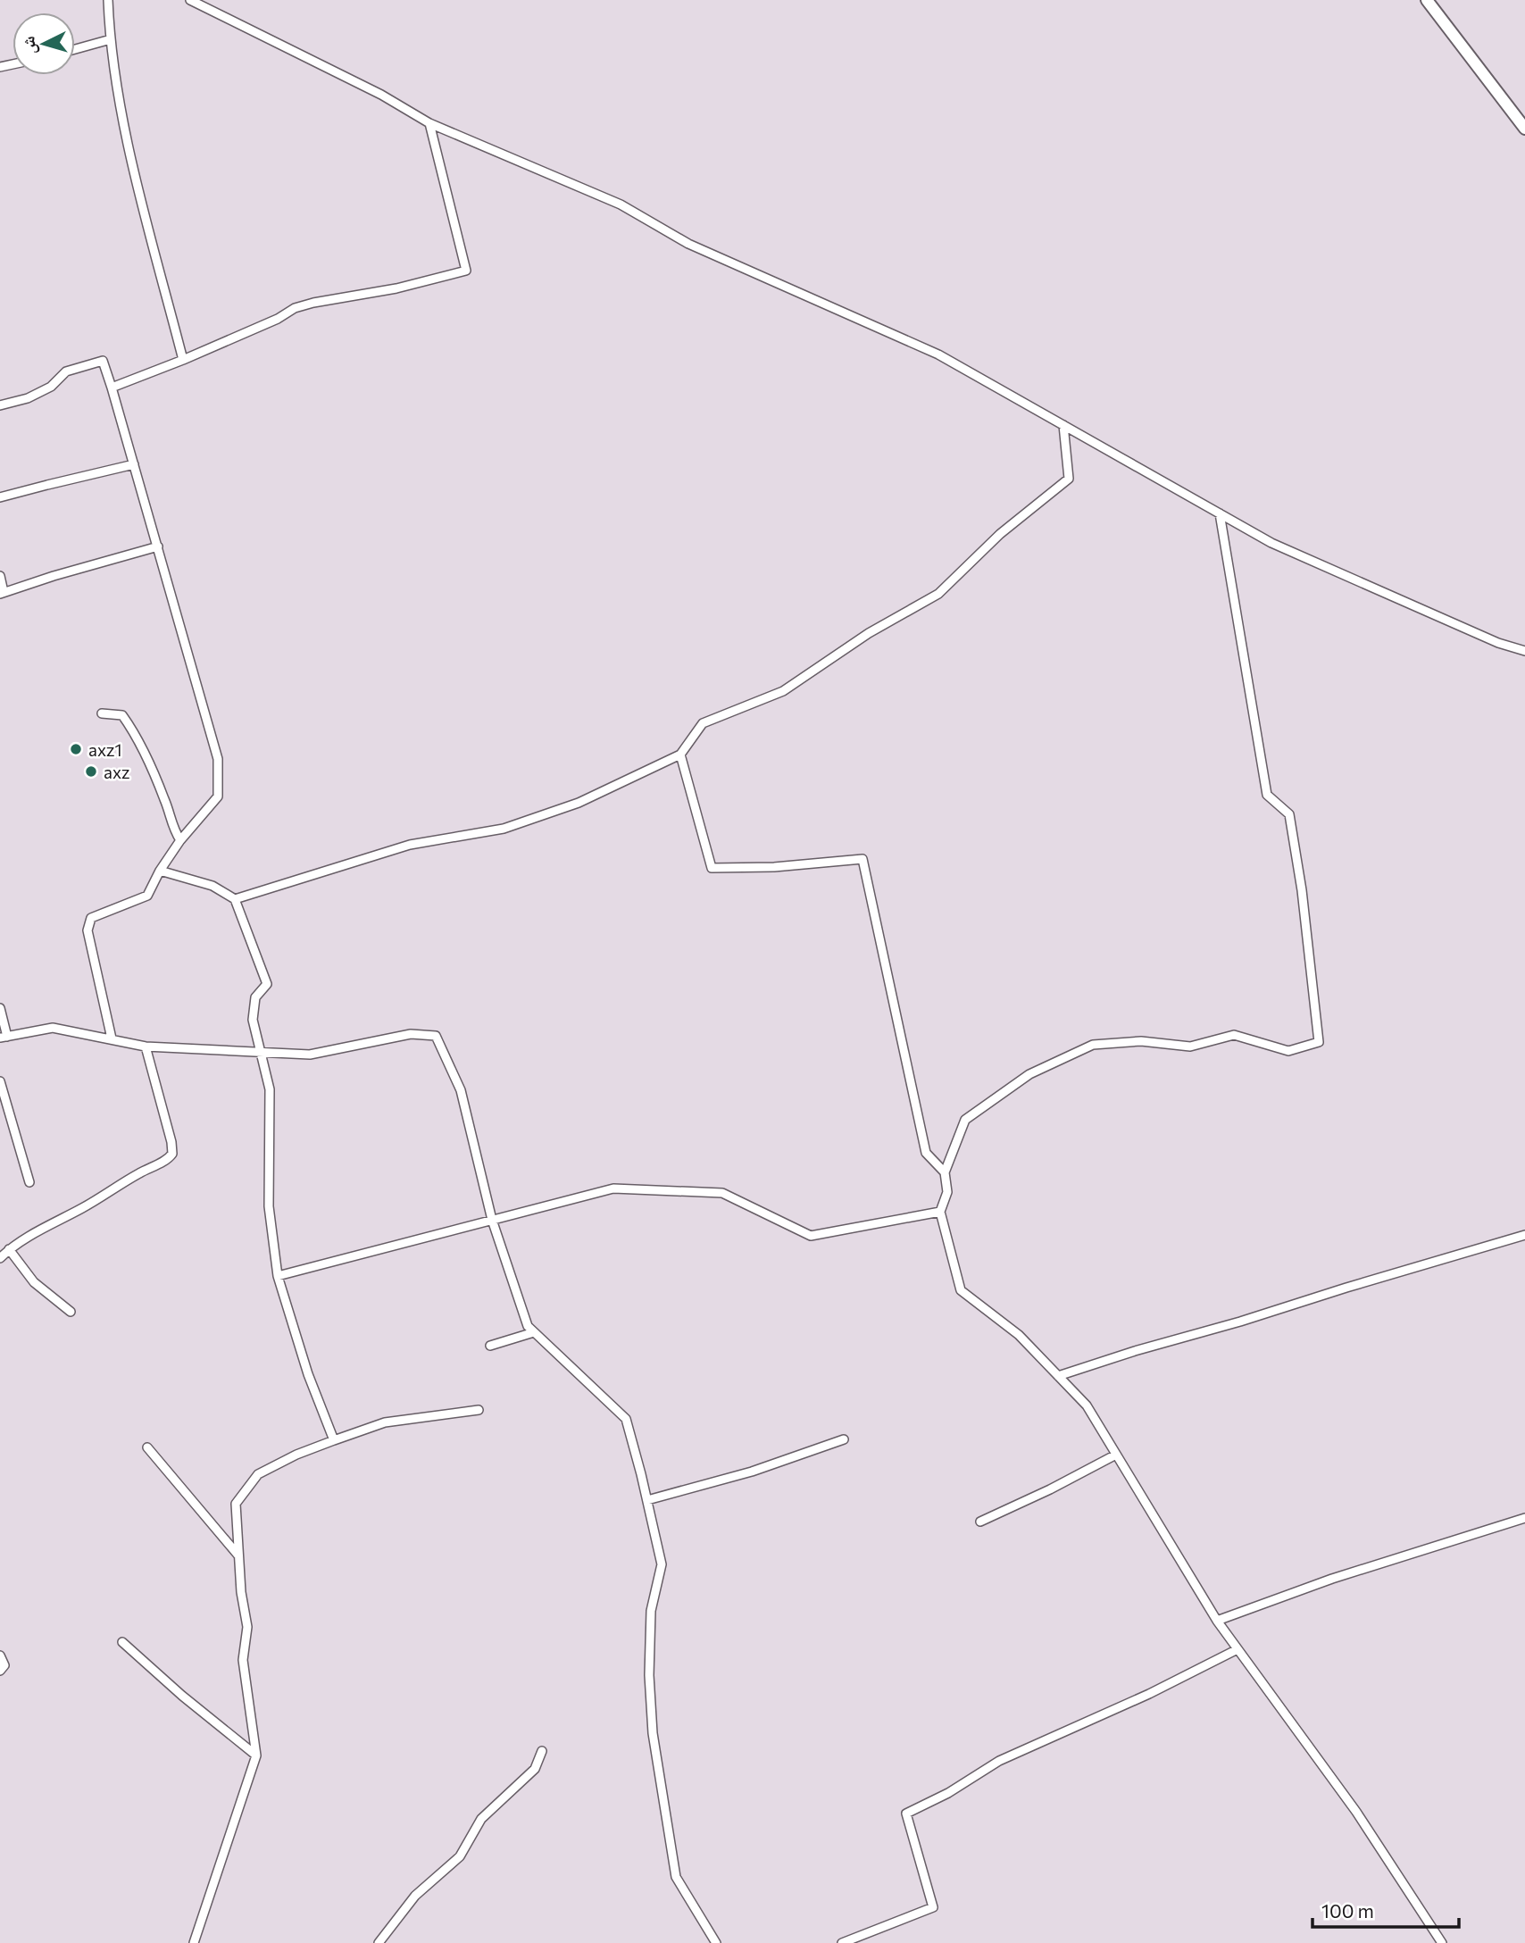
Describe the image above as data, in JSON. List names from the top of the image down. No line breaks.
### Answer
{"places":["axz1","axz"],"scale_bar":"100 m","north":"left"}
